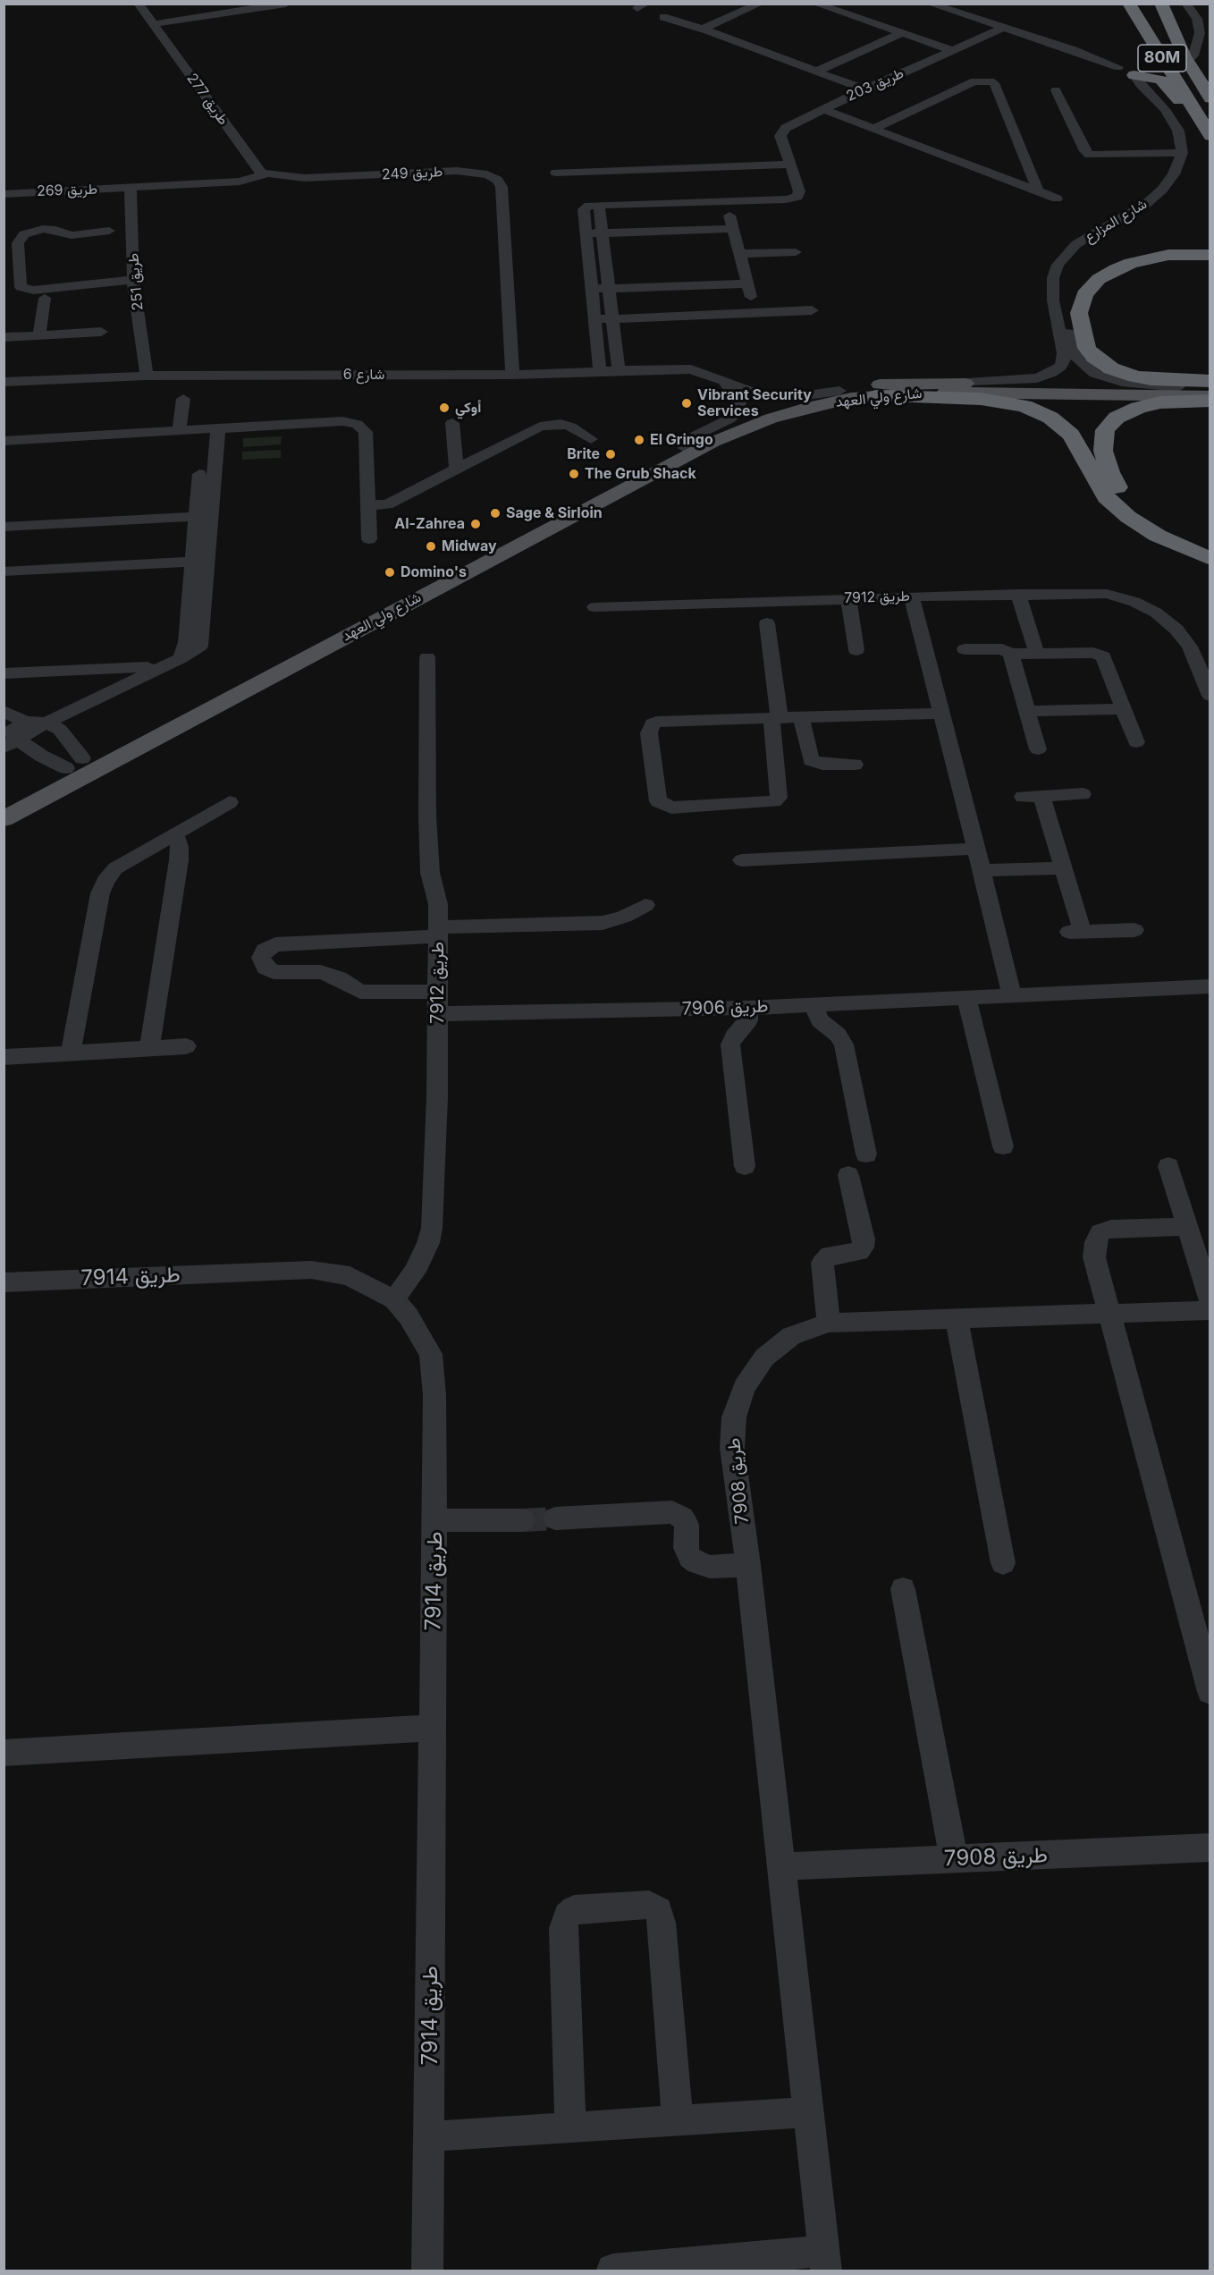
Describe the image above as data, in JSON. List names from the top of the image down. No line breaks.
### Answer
{"streets":{"highway":["80M"],"main road":["شارع ولي العهد"],"street":["طريق 203","طريق 277","طريق 249","طريق 269","شارع المزارع","طريق 251","شارع 6","طريق 7912","طريق 7906","طريق 7914","طريق 7908"]},"crossings":[["طريق 277","طريق 249"],["طريق 249","طريق 269"],["طريق 249","طريق 251"],["طريق 249","شارع 6"],["طريق 269","طريق 251"],["شارع المزارع","شارع ولي العهد"],["طريق 251","شارع 6"],["شارع 6","شارع ولي العهد"],["طريق 7912","طريق 7906"],["طريق 7912","طريق 7914"]],"places":["Vibrant Security Services","أوكي","El Gringo","Brite","The Grub Shack","Sage & Sirloin","Al-Zahrea","Midway","Domino's"]}
